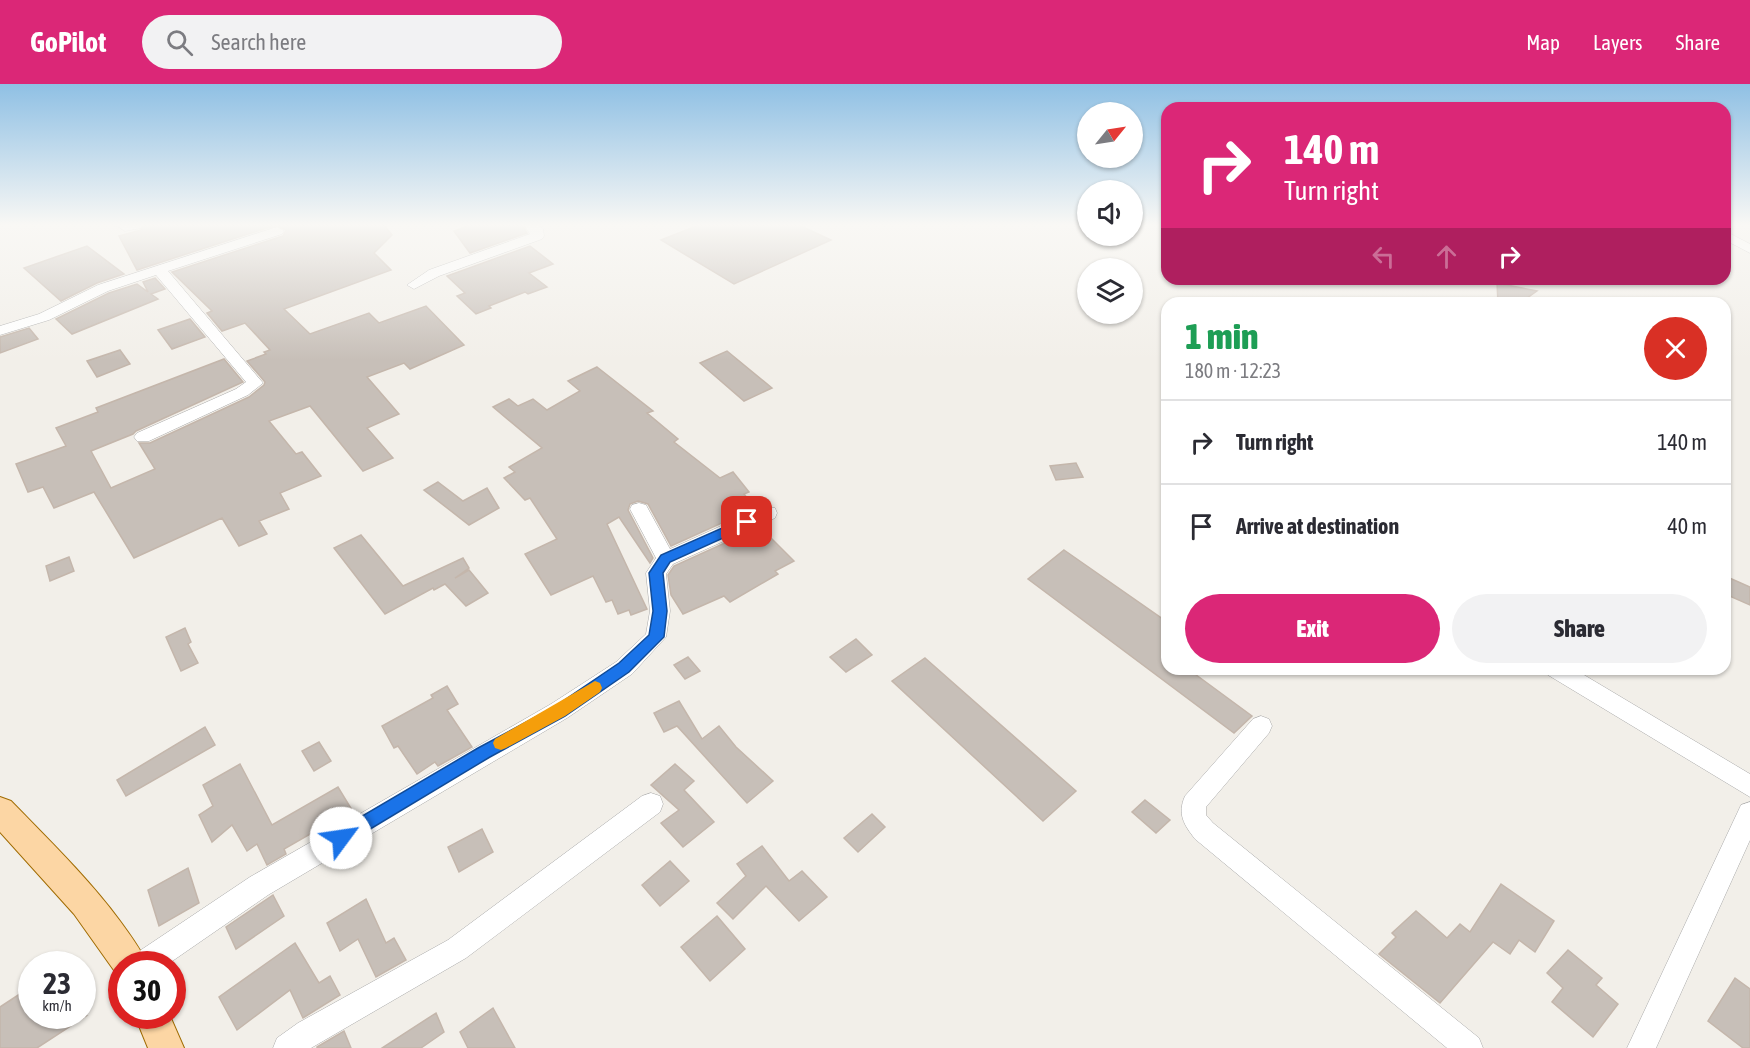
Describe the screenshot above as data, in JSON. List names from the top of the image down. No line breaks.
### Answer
{"north":"top right","page":{"header":"GoPilot","search":"Search here","nav":["Map","Layers","Share"],"turn":["140 m","Turn right"],"heading":["1 min","180 m · 12:23"],"list":[{"name":"Turn right","value":"140 m"},{"name":"Arrive at destination","value":"40 m"}],"buttons":["Exit","Share"],"speed":"23 km/h","limit":"30"}}
